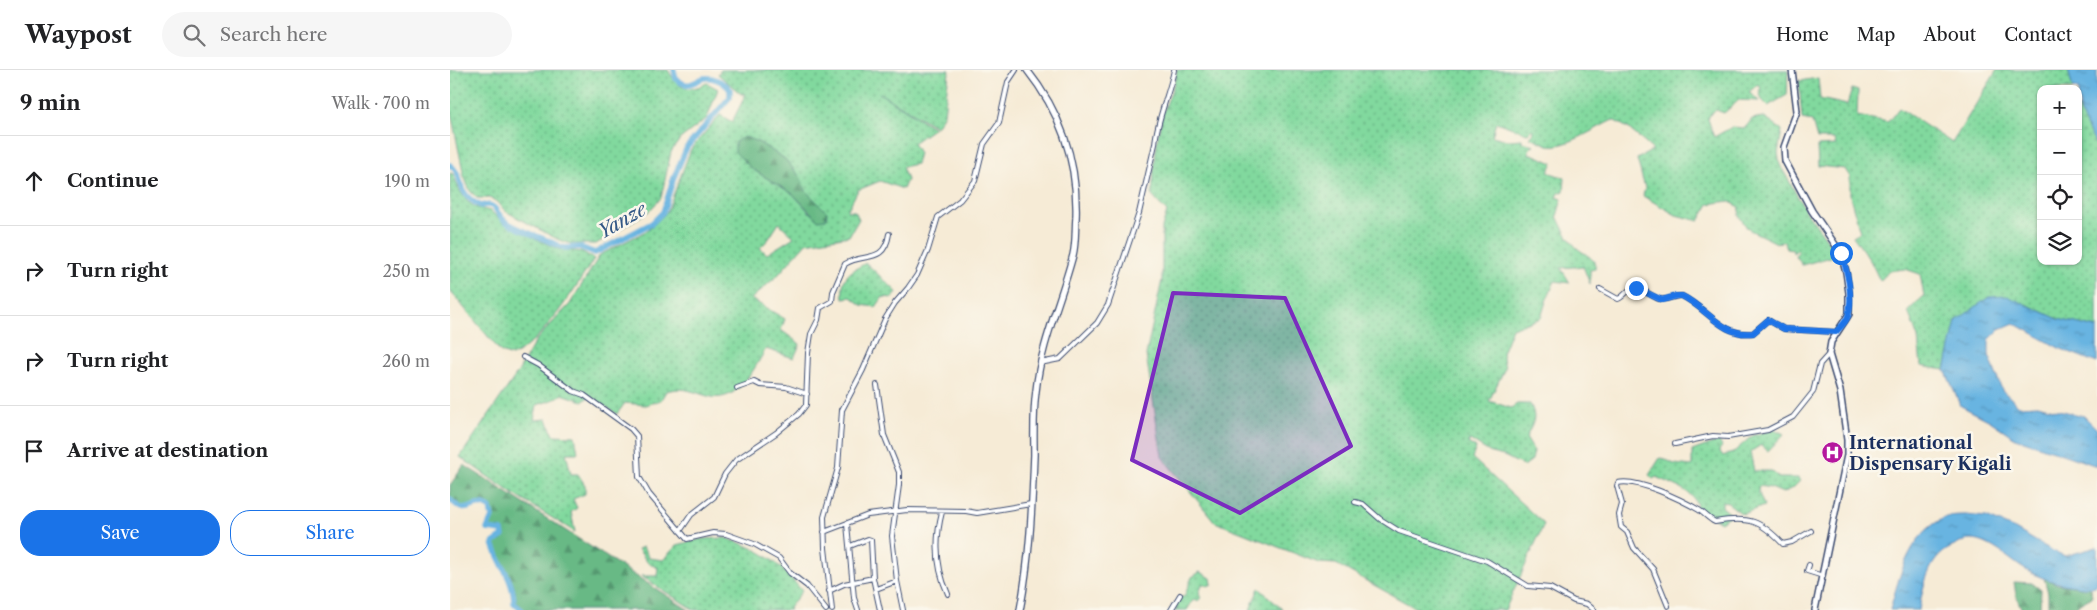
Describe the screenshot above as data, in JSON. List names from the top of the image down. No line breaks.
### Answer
{"water":["Yanze"],"places":{"hospital":["International Dispensary Kigali"]},"page":{"header":"Waypost","search":"Search here","nav":["Home","Map","About","Contact"],"heading":["9 min","Walk · 700 m"],"map_buttons":["+","−"],"list":[["Continue","190 m"],["Turn right","250 m"],["Turn right","260 m"],"Arrive at destination"],"buttons":["Save","Share"]}}
